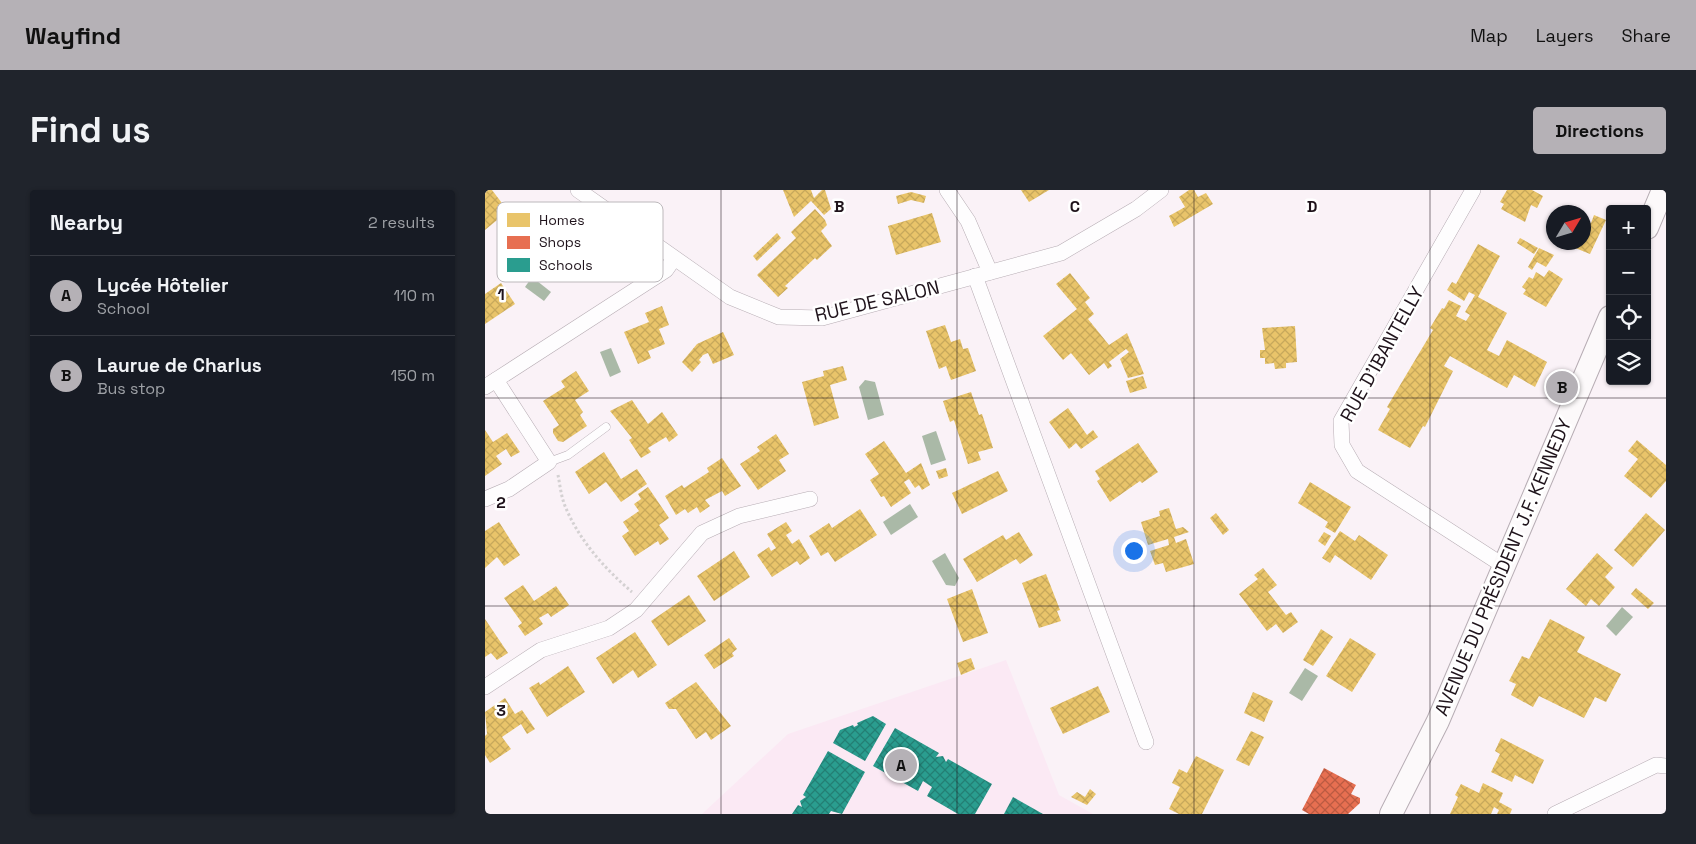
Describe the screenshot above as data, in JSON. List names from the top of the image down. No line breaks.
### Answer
{"streets":{"street":["RUE DE SALON","RUE D'IBANTELLY","AVENUE DU PRÉSIDENT J.F. KENNEDY"]},"crossings":[["RUE D'IBANTELLY","AVENUE DU PRÉSIDENT J.F. KENNEDY"]],"legend":["Homes","Shops","Schools"],"north":"top right","page":{"header":"Wayfind","nav":["Map","Layers","Share"],"buttons":"Directions","title":"Find us","heading":["Nearby","2 results"],"map_buttons":["+","−"],"list":[{"mark":"A","name":"Lycée Hôtelier","note":"School","value":"110 m"},{"mark":"B","name":"Laurue de Charlus","note":"Bus stop","value":"150 m"}],"pins":["B","A"]},"grid":{"columns":["B","C","D"],"rows":["1","2","3"]}}
